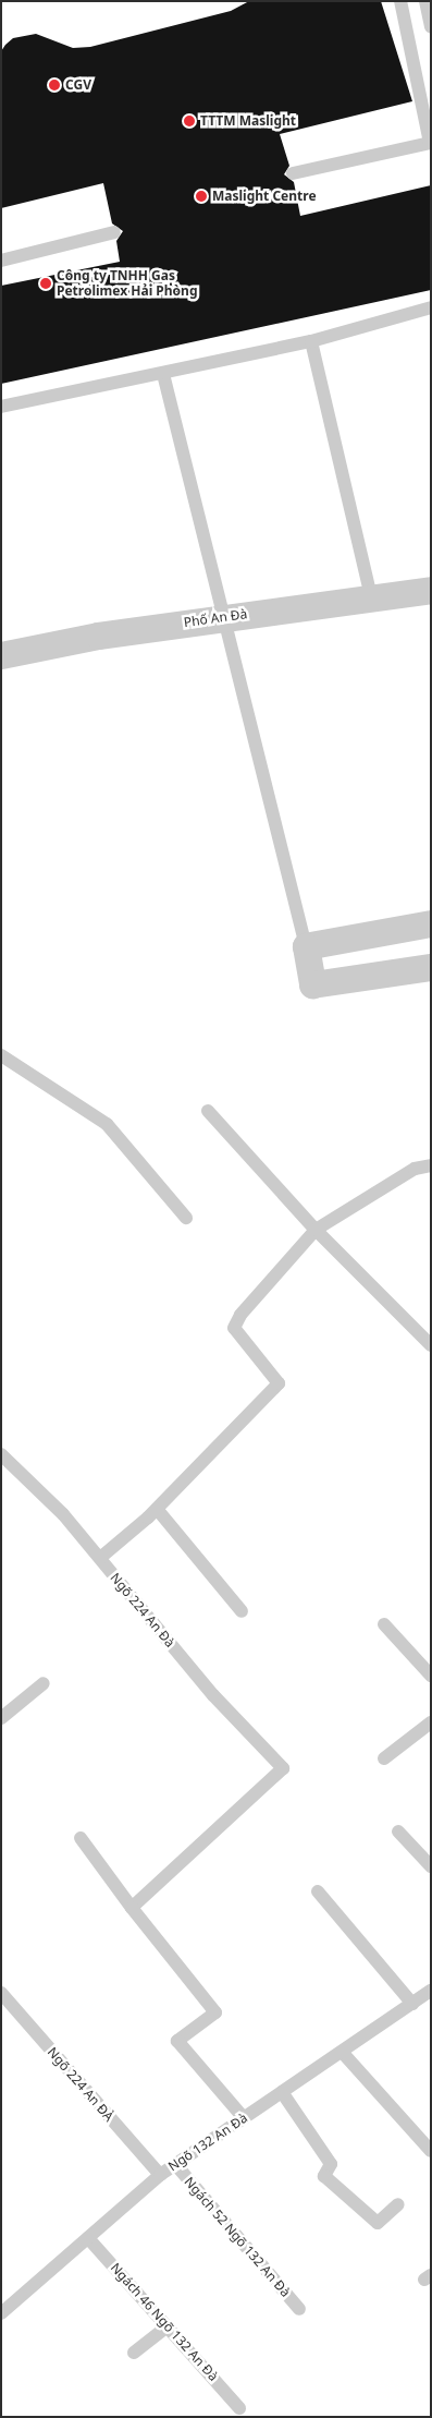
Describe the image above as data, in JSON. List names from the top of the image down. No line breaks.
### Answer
{"streets":{"street":["Phố An Đà"],"lane":["Ngõ 224 An Đà","Ngõ 224 An ĐÀ","Ngõ 132 An Đà","Ngách 52 Ngõ 132 An Đà","Ngách 46 Ngõ 132 An Đà"]},"crossings":[["Ngõ 224 An ĐÀ","Ngõ 132 An Đà"],["Ngõ 132 An Đà","Ngách 52 Ngõ 132 An Đà"],["Ngõ 132 An Đà","Ngách 46 Ngõ 132 An Đà"]],"places":["CGV","TTTM Maslight","Maslight Centre","Công ty TNHH Gas Petrolimex Hải Phòng"]}
